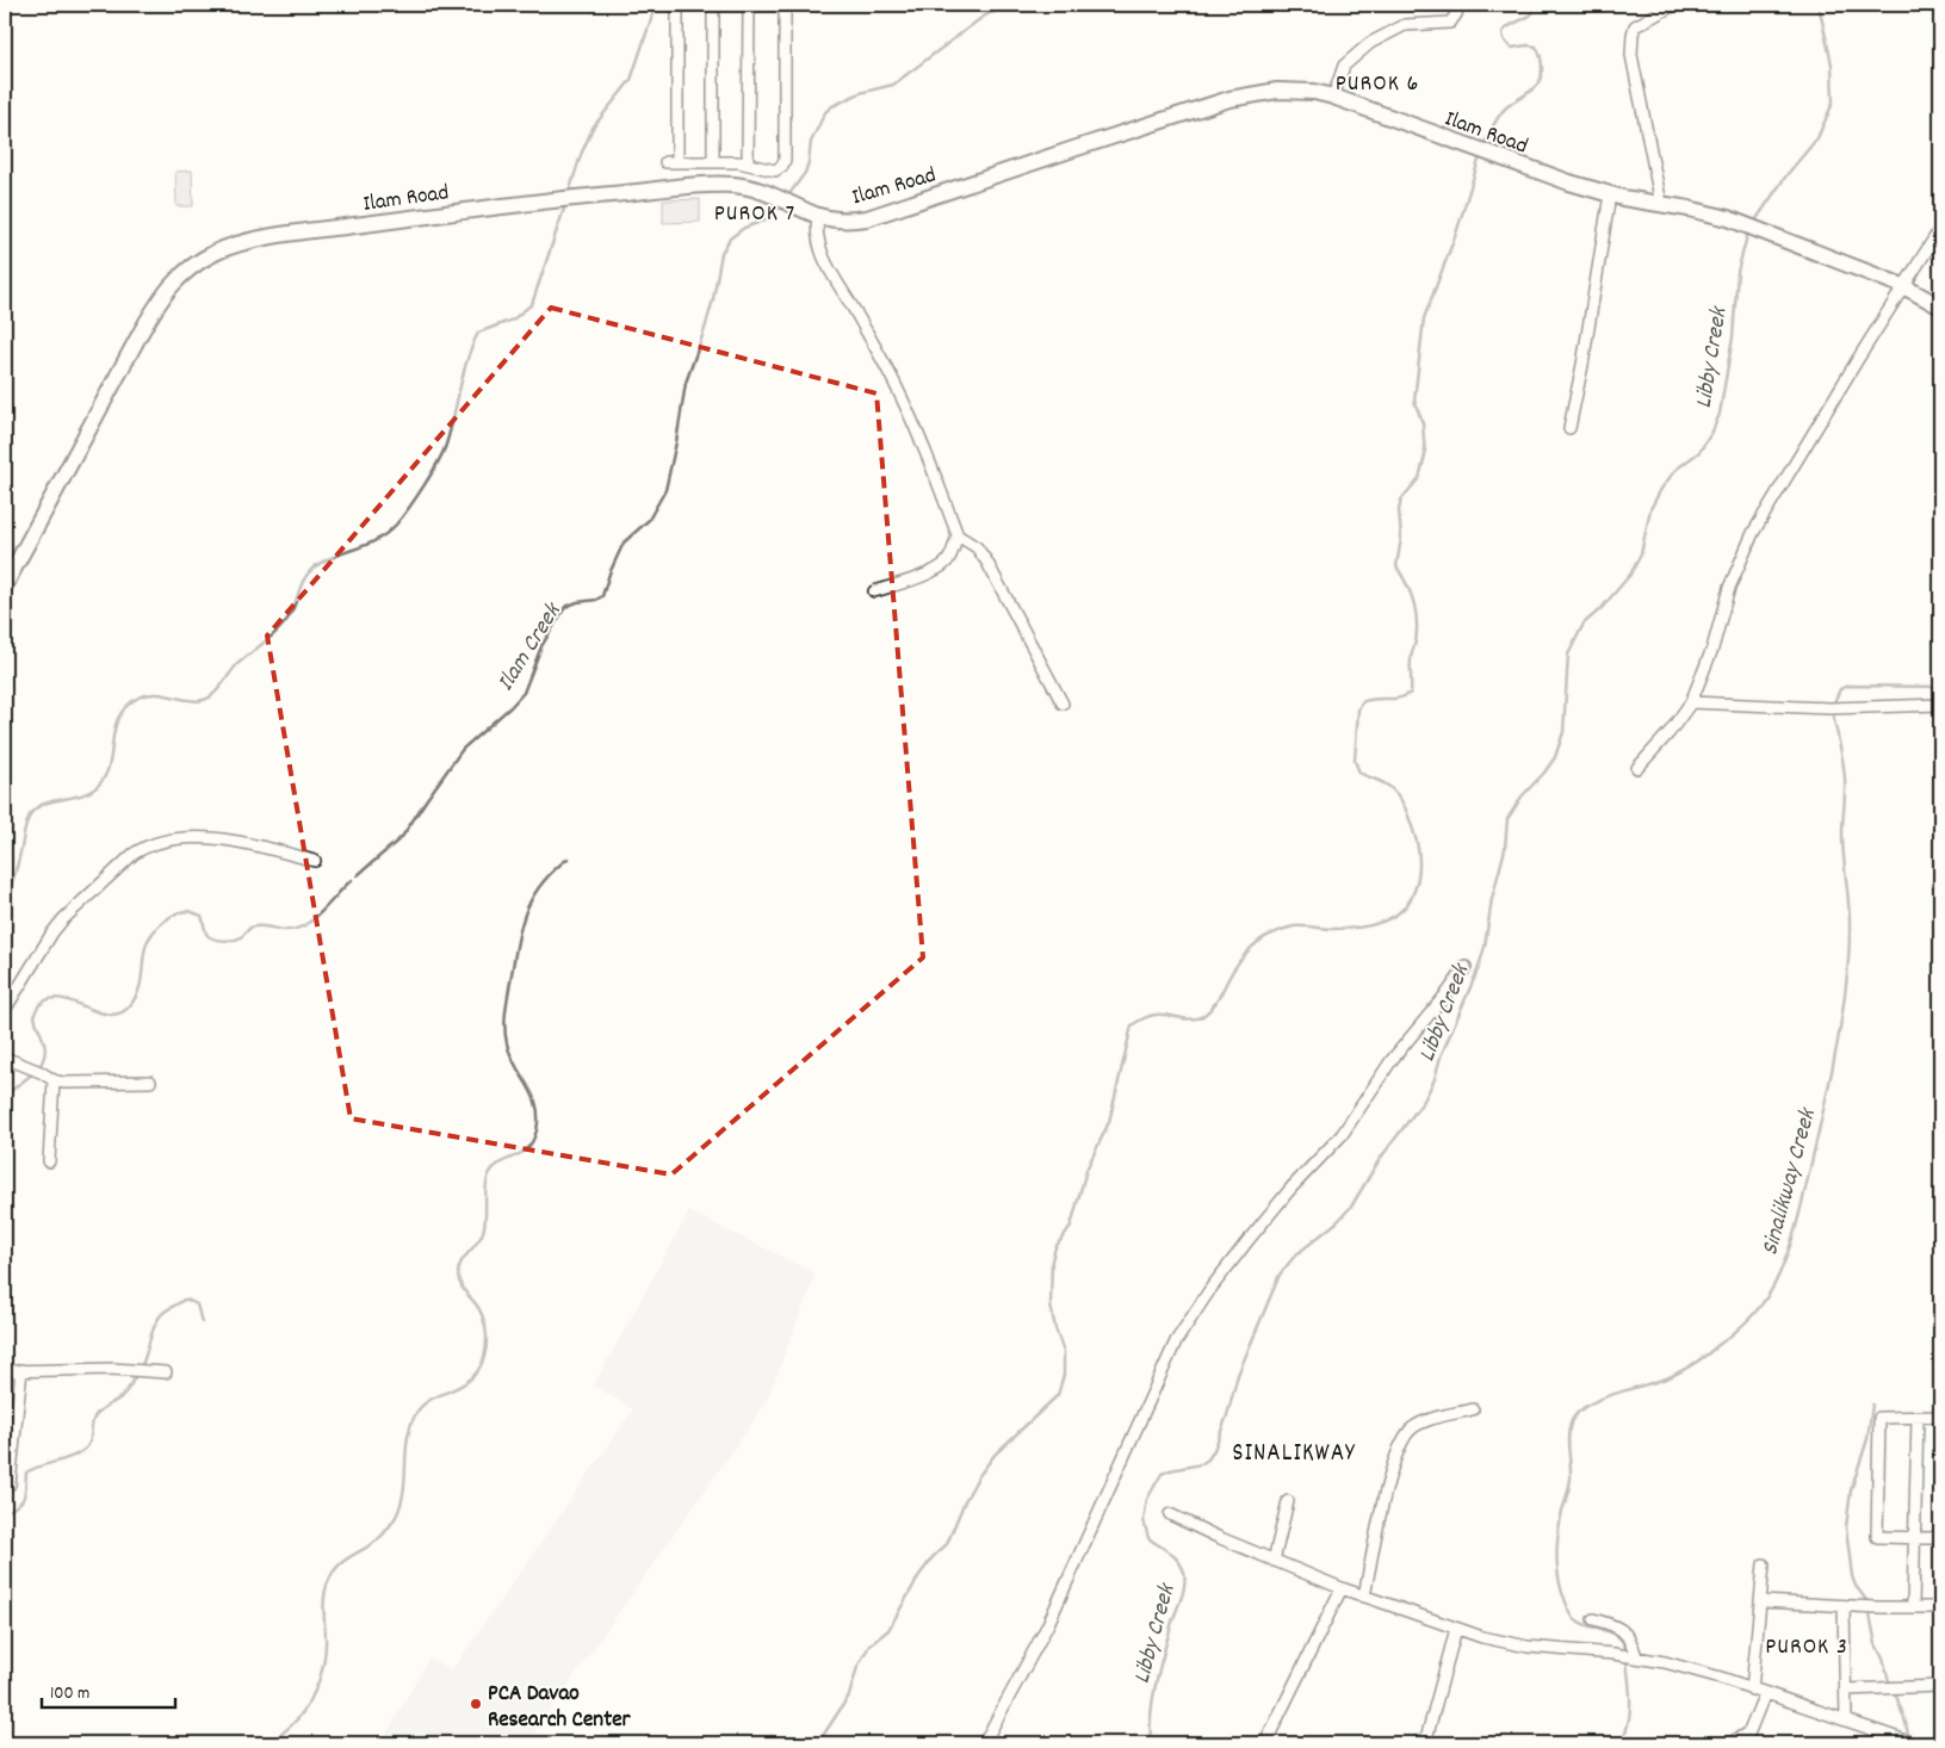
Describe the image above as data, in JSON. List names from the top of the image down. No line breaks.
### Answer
{"streets":{"street":["Ilam Road"]},"districts":["PUROK 6","PUROK 7","SINALIKWAY","PUROK 3"],"water":["Libby Creek","Ilam Creek","Sinalikway Creek"],"places":["PCA Davao Research Center"],"scale_bar":"100 m"}
